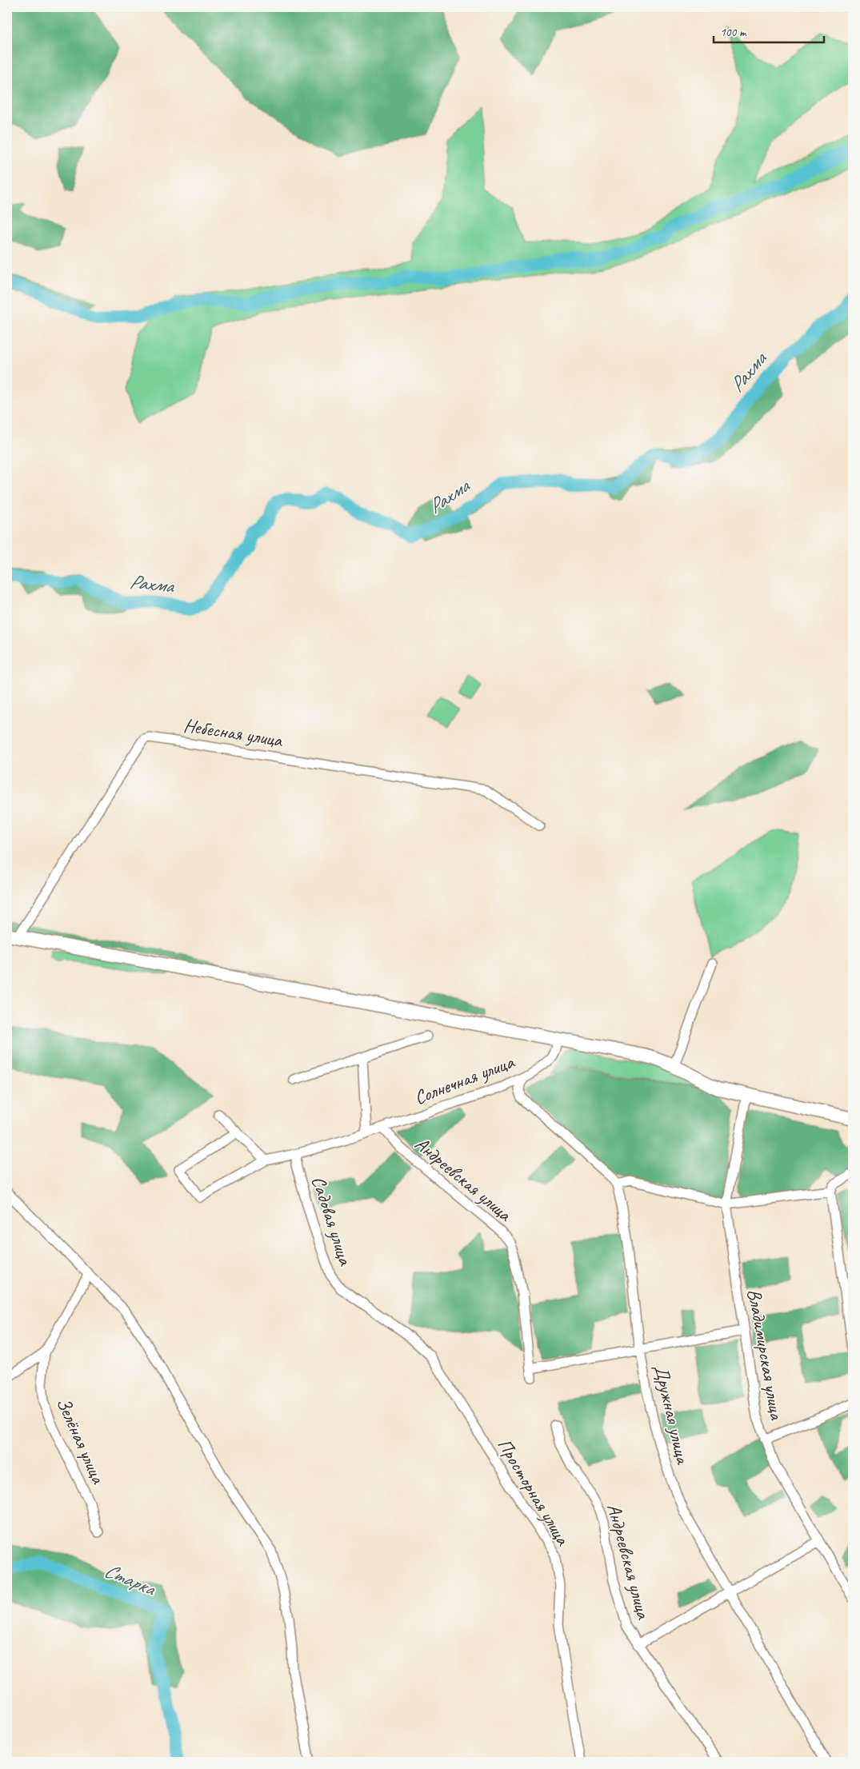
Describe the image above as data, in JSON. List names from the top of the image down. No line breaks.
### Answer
{"streets":{"street":["Небесная улица","Солнечная улица","Андреевская улица","Садовая улица","Владимирская улица","Дружная улица","Зелёная улица","Просторная улица"]},"crossings":[["Солнечная улица","Андреевская улица"],["Солнечная улица","Садовая улица"],["Андреевская улица","Дружная улица"],["Садовая улица","Просторная улица"]],"water":["Рахма","Старка"],"scale_bar":"100 m"}
